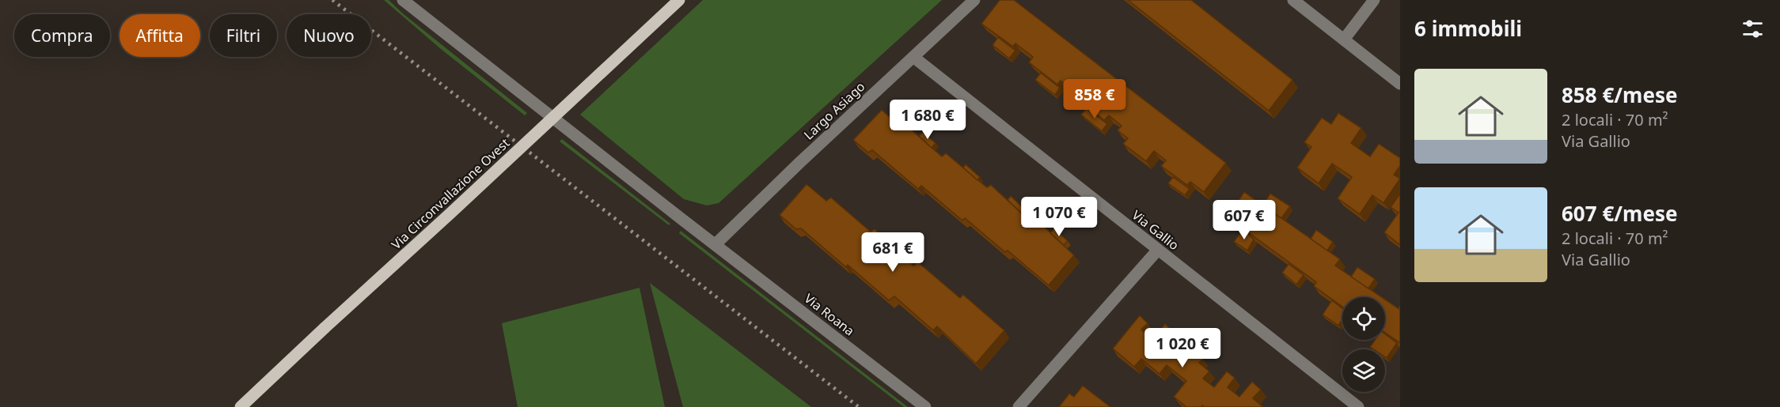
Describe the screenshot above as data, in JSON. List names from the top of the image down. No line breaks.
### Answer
{"streets":{"main road":["Via Circonvallazione Ovest"],"street":["Largo Asiago","Via Gallio","Via Roana"]},"crossings":[["Largo Asiago","Via Gallio"],["Largo Asiago","Via Roana"]],"page":{"heading":"6 immobili","chip":["Compra","Affitta","Filtri","Nuovo"],"list":[{"name":"858 €/mese","note":"2 locali · 70 m² · Via Gallio"},{"name":"607 €/mese","note":"2 locali · 70 m² · Via Gallio"}],"price":["858 €","1 680 €","1 070 €","607 €","681 €","1 020 €"]}}
